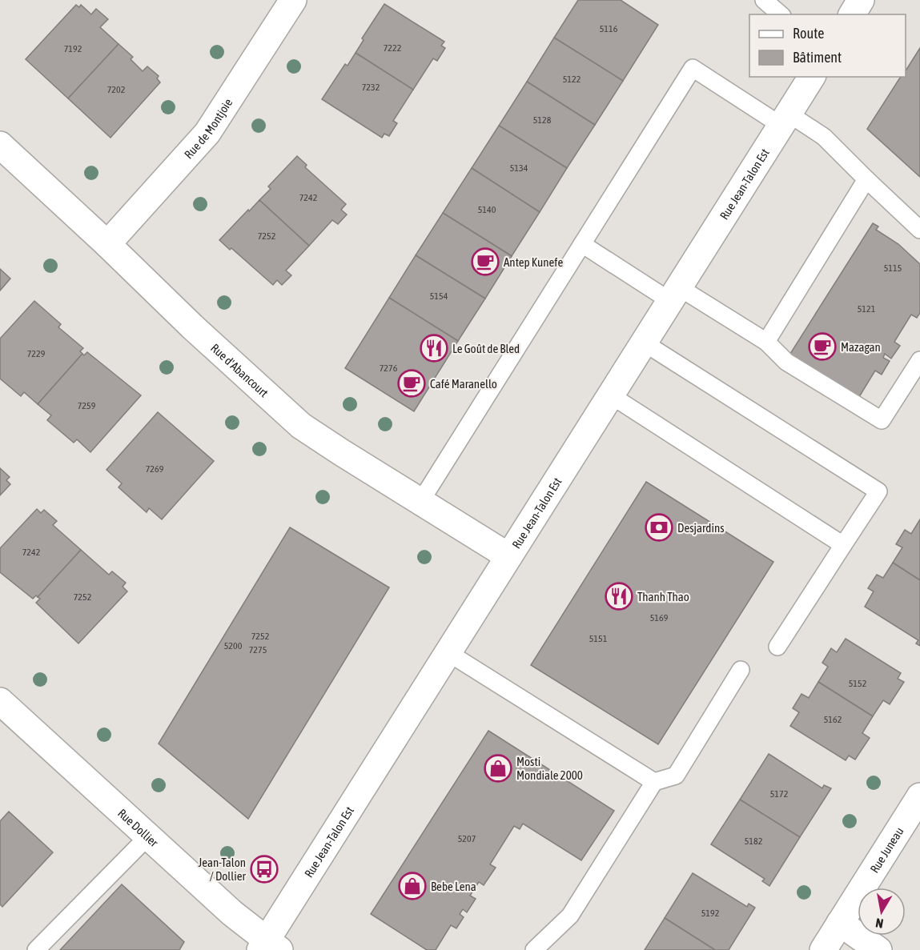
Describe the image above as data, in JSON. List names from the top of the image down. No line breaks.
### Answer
{"streets":{"street":["Rue de Montjoie","Rue Jean-Talon Est","Rue d'Abancourt","Rue Dollier","Rue Juneau"]},"crossings":[["Rue de Montjoie","Rue d'Abancourt"],["Rue Jean-Talon Est","Rue d'Abancourt"],["Rue Jean-Talon Est","Rue Dollier"]],"places":{"cafe":["Antep Kunefe","Mazagan","Café Maranello"],"restaurant":["Le Goût de Bled","Thanh Thao"],"bank":["Desjardins"],"shop":["Mosti Mondiale 2000","Bebe Lena"],"bus stop":["Jean-Talon / Dollier"]},"house_numbers":["5116","7222","7192","5122","7232","7202","5128","5134","7242","5140","7252","5115","5154","5121","7229","7276","7259","7269","7242","7252","5169","7252","5151","5200","7275","5152","5162","5172","5207","5182","5192"],"legend":["Route","Bâtiment"],"north":"bottom"}
